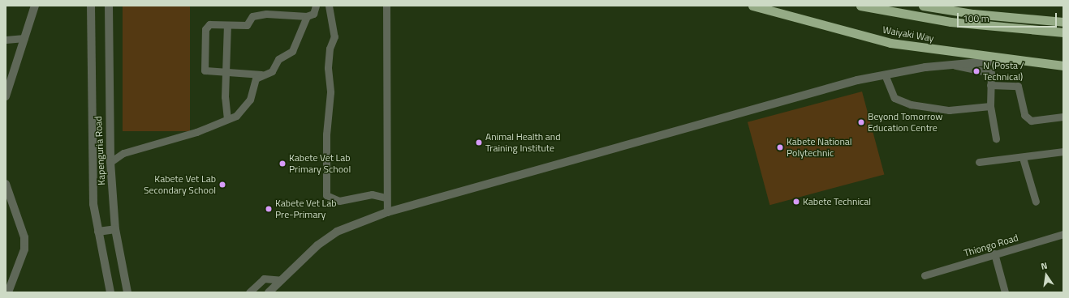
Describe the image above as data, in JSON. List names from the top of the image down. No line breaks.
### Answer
{"streets":{"highway":["Waiyaki Way"],"street":["Kapenguria Road","Thiongo Road"]},"places":["N (Posta / Technical)","Beyond Tomorrow Education Centre","Animal Health and Training Institute","Kabete National Polytechnic","Kabete Vet Lab Primary School","Kabete Vet Lab Secondary School","Kabete Technical","Kabete Vet Lab Pre-Primary"],"scale_bar":"100 m","north":"top"}
